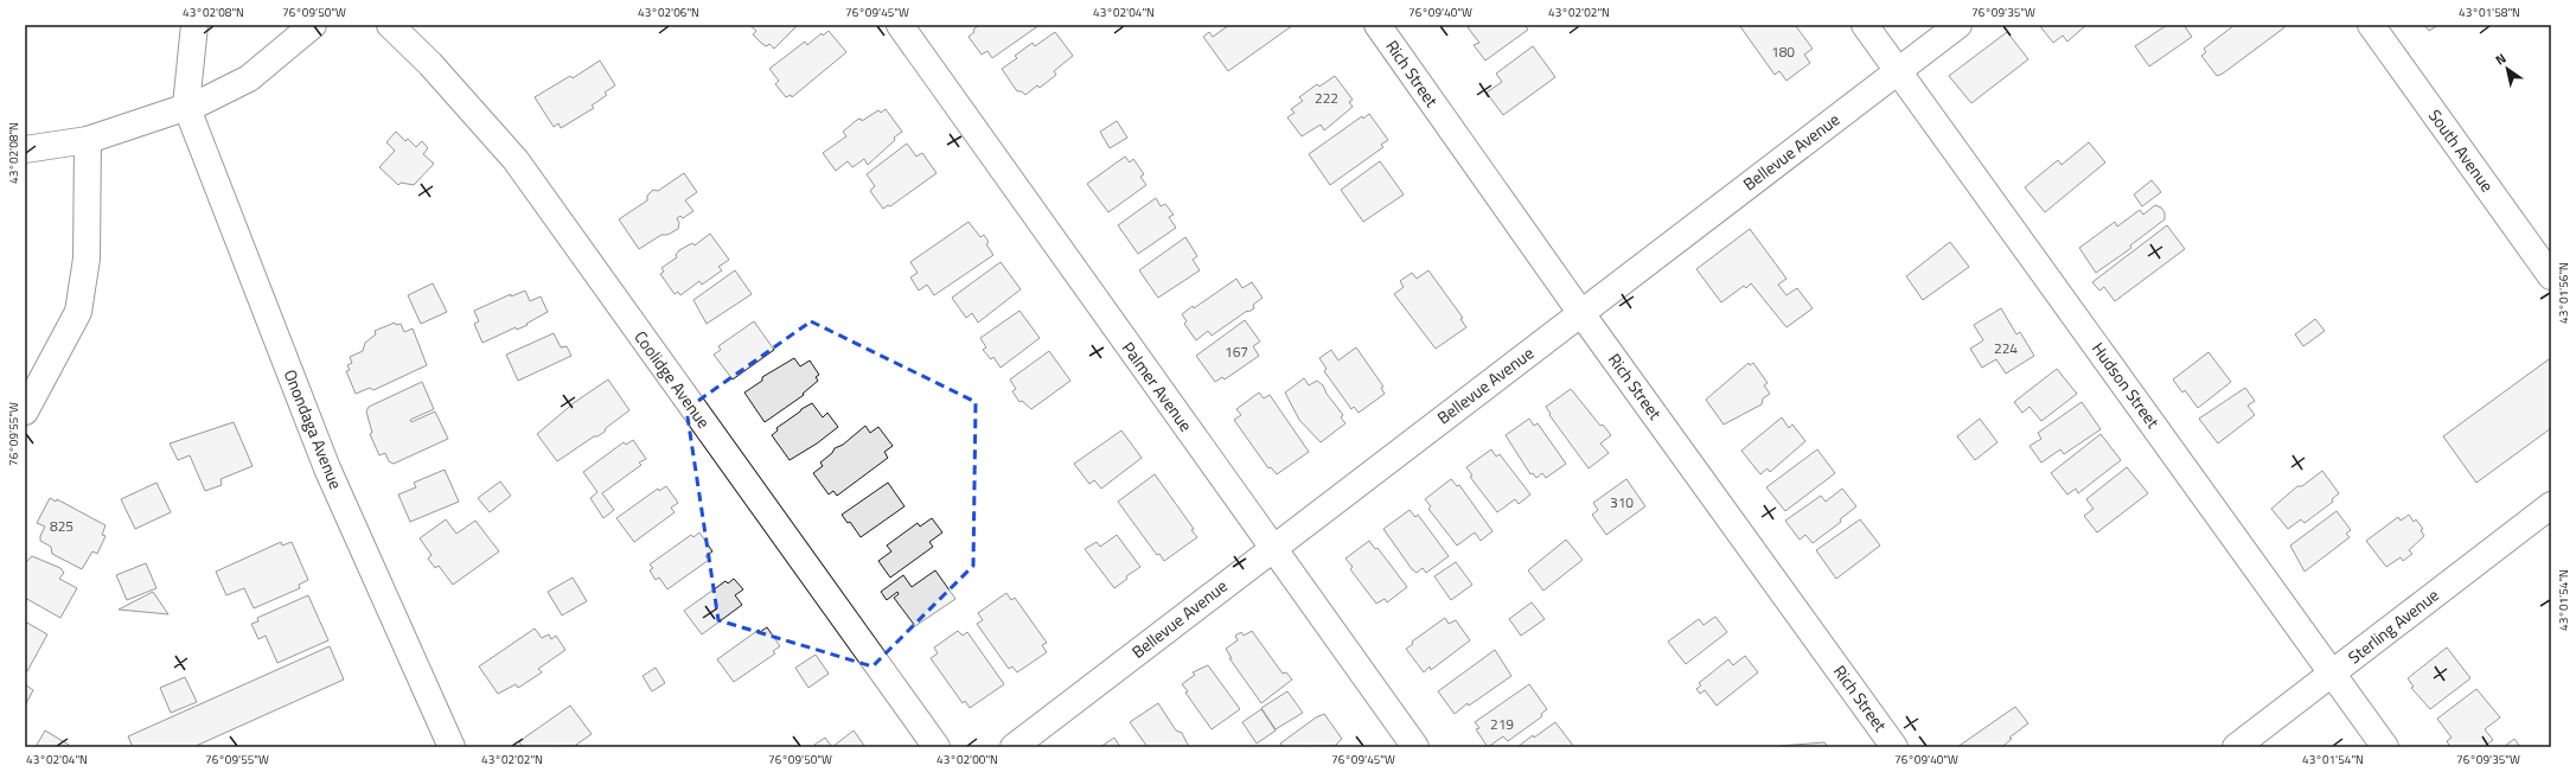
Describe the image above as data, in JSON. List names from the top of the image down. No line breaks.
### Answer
{"streets":{"street":["Rich Street","South Avenue","Bellevue Avenue","Coolidge Avenue","Hudson Street","Palmer Avenue","Onondaga Avenue","Sterling Avenue"]},"crossings":[["Rich Street","Bellevue Avenue"],["Bellevue Avenue","Hudson Street"],["Bellevue Avenue","Palmer Avenue"],["Hudson Street","Sterling Avenue"]],"house_numbers":["180","222","224","167","310","825","219"],"north":"top left","coordinates":["43°02'08\"N","76°09'50\"W","43°02'06\"N","76°09'45\"W","43°02'04\"N","76°09'40\"W","43°02'02\"N","76°09'35\"W","43°01'58\"N","43°01'56\"N","76°09'55\"W","43°01'54\"N","43°02'00\"N"]}
